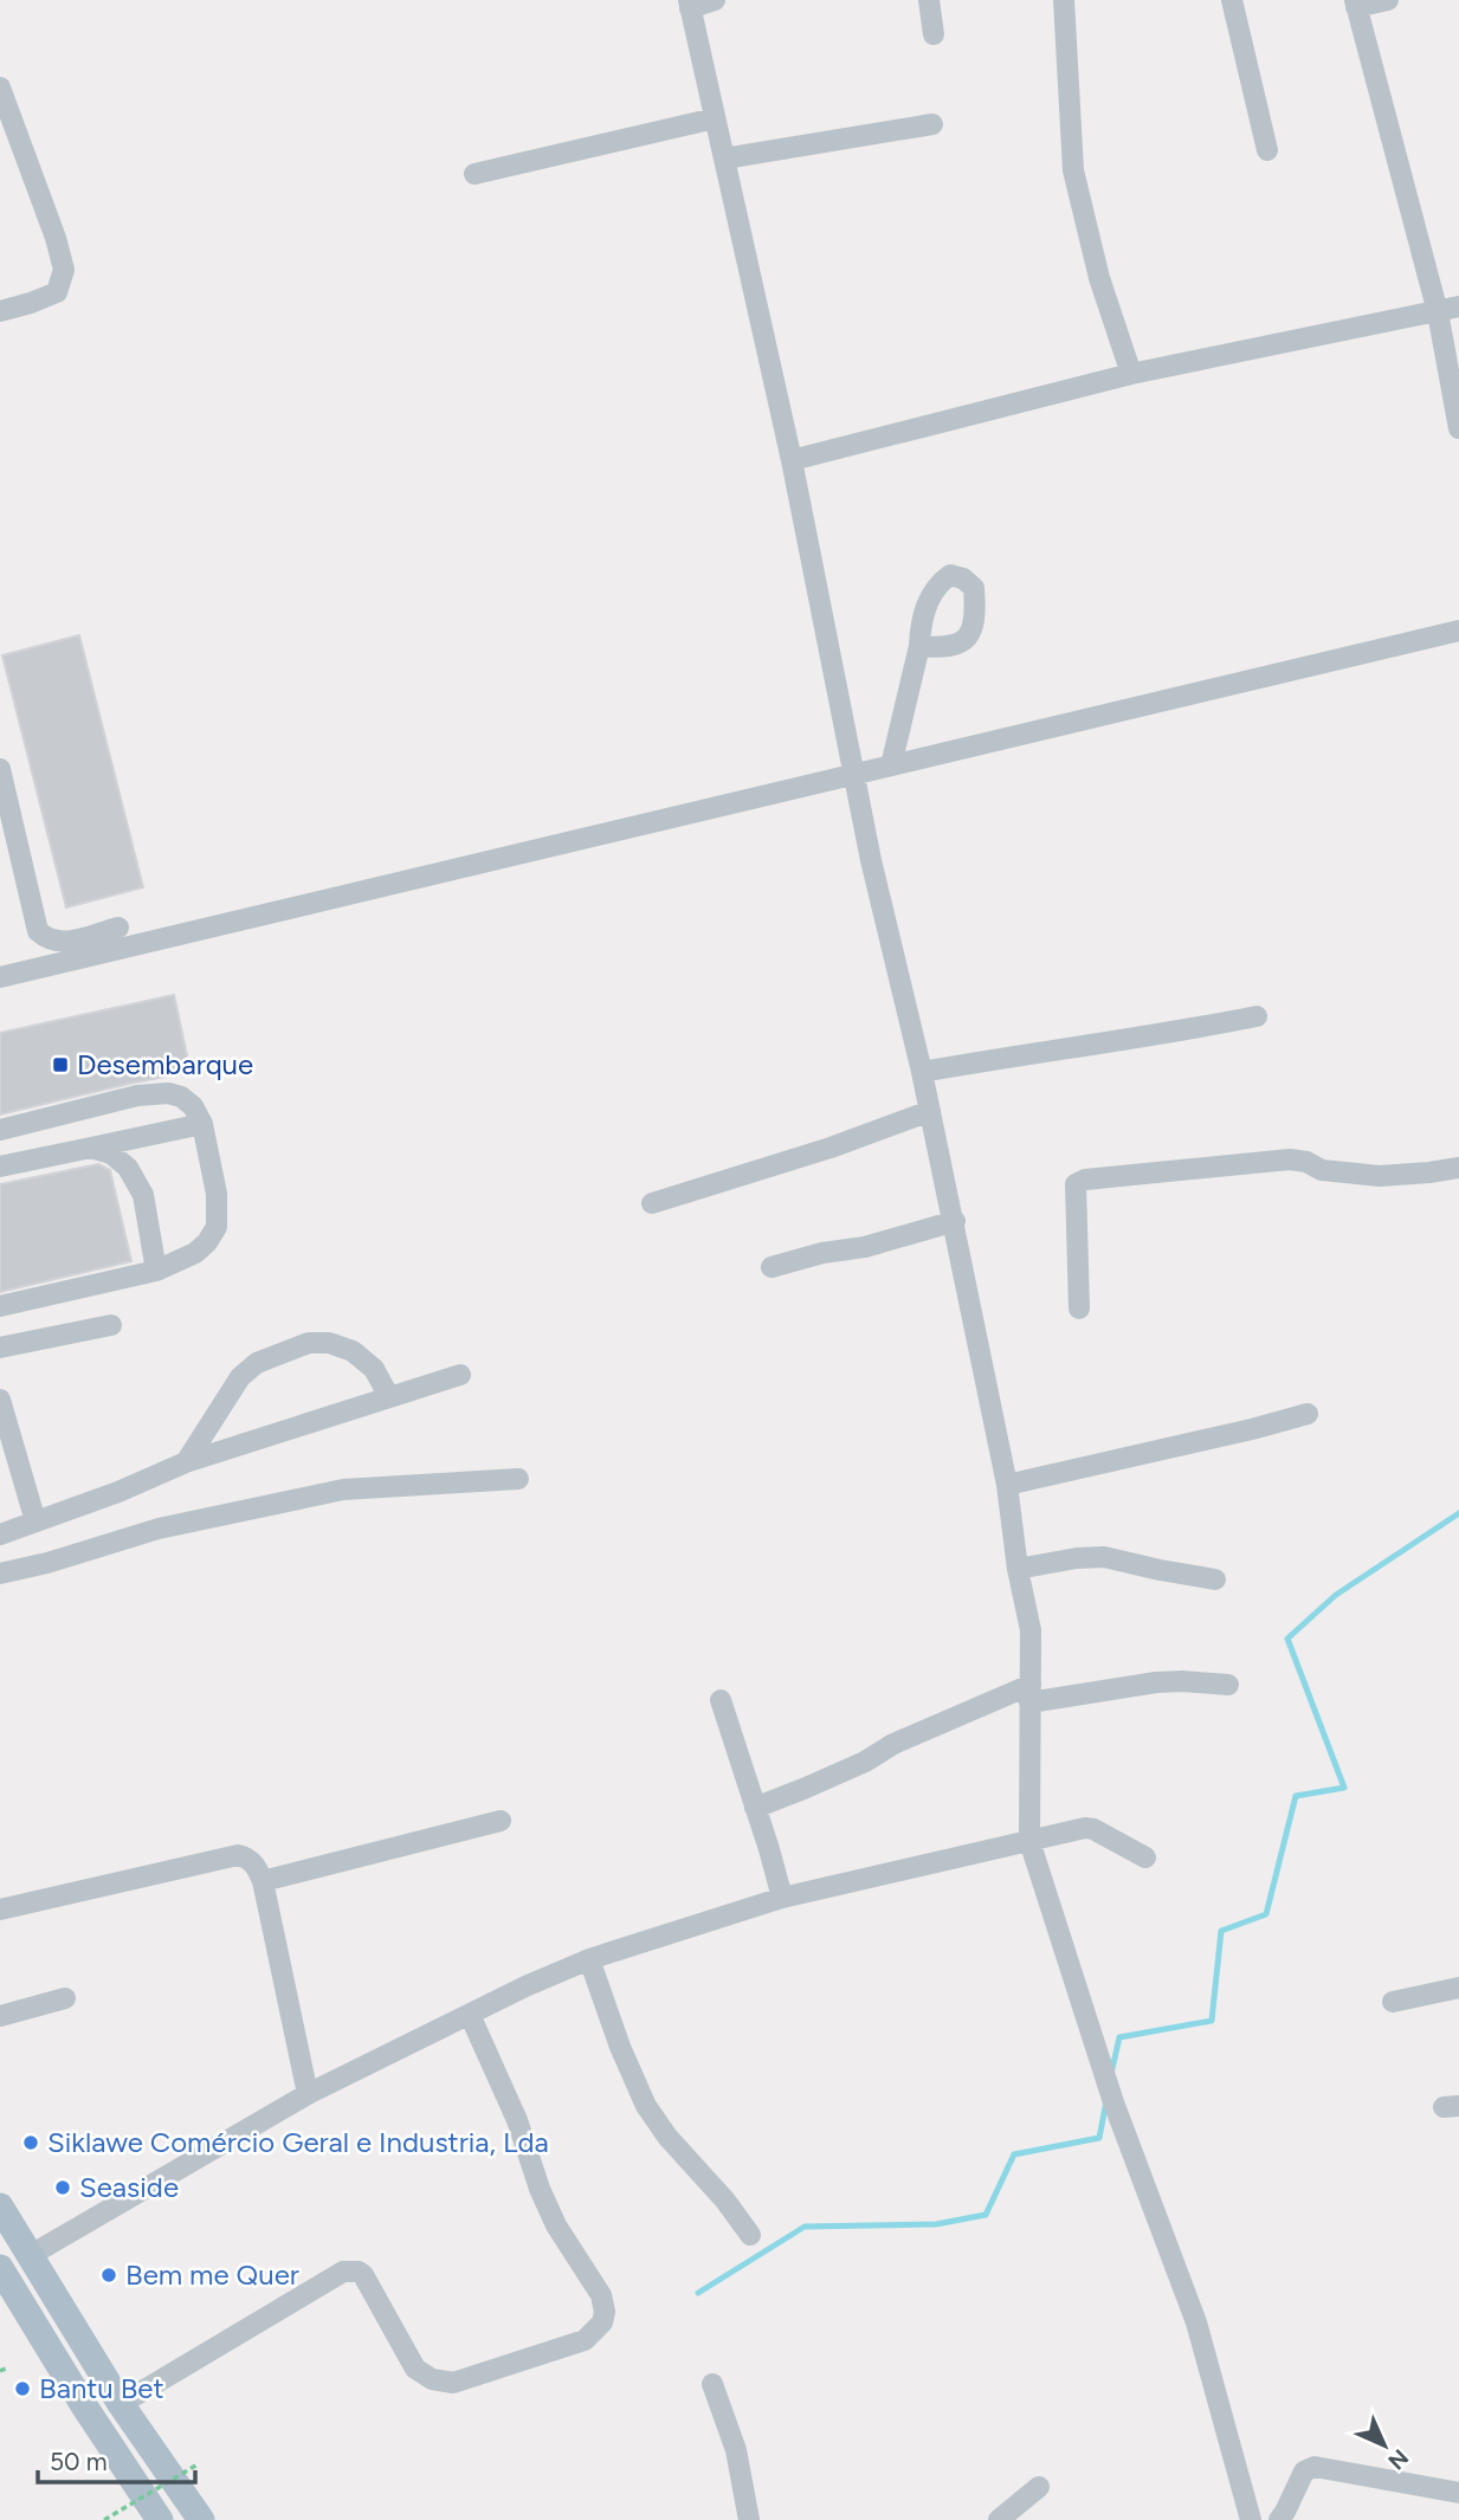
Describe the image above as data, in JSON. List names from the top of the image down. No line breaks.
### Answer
{"places":{"transit":["Desembarque"],"other":["Siklawe Comércio Geral e Industria, Lda","Seaside","Bem me Quer","Bantu Bet"]},"scale_bar":"50 m","north":"bottom right"}
